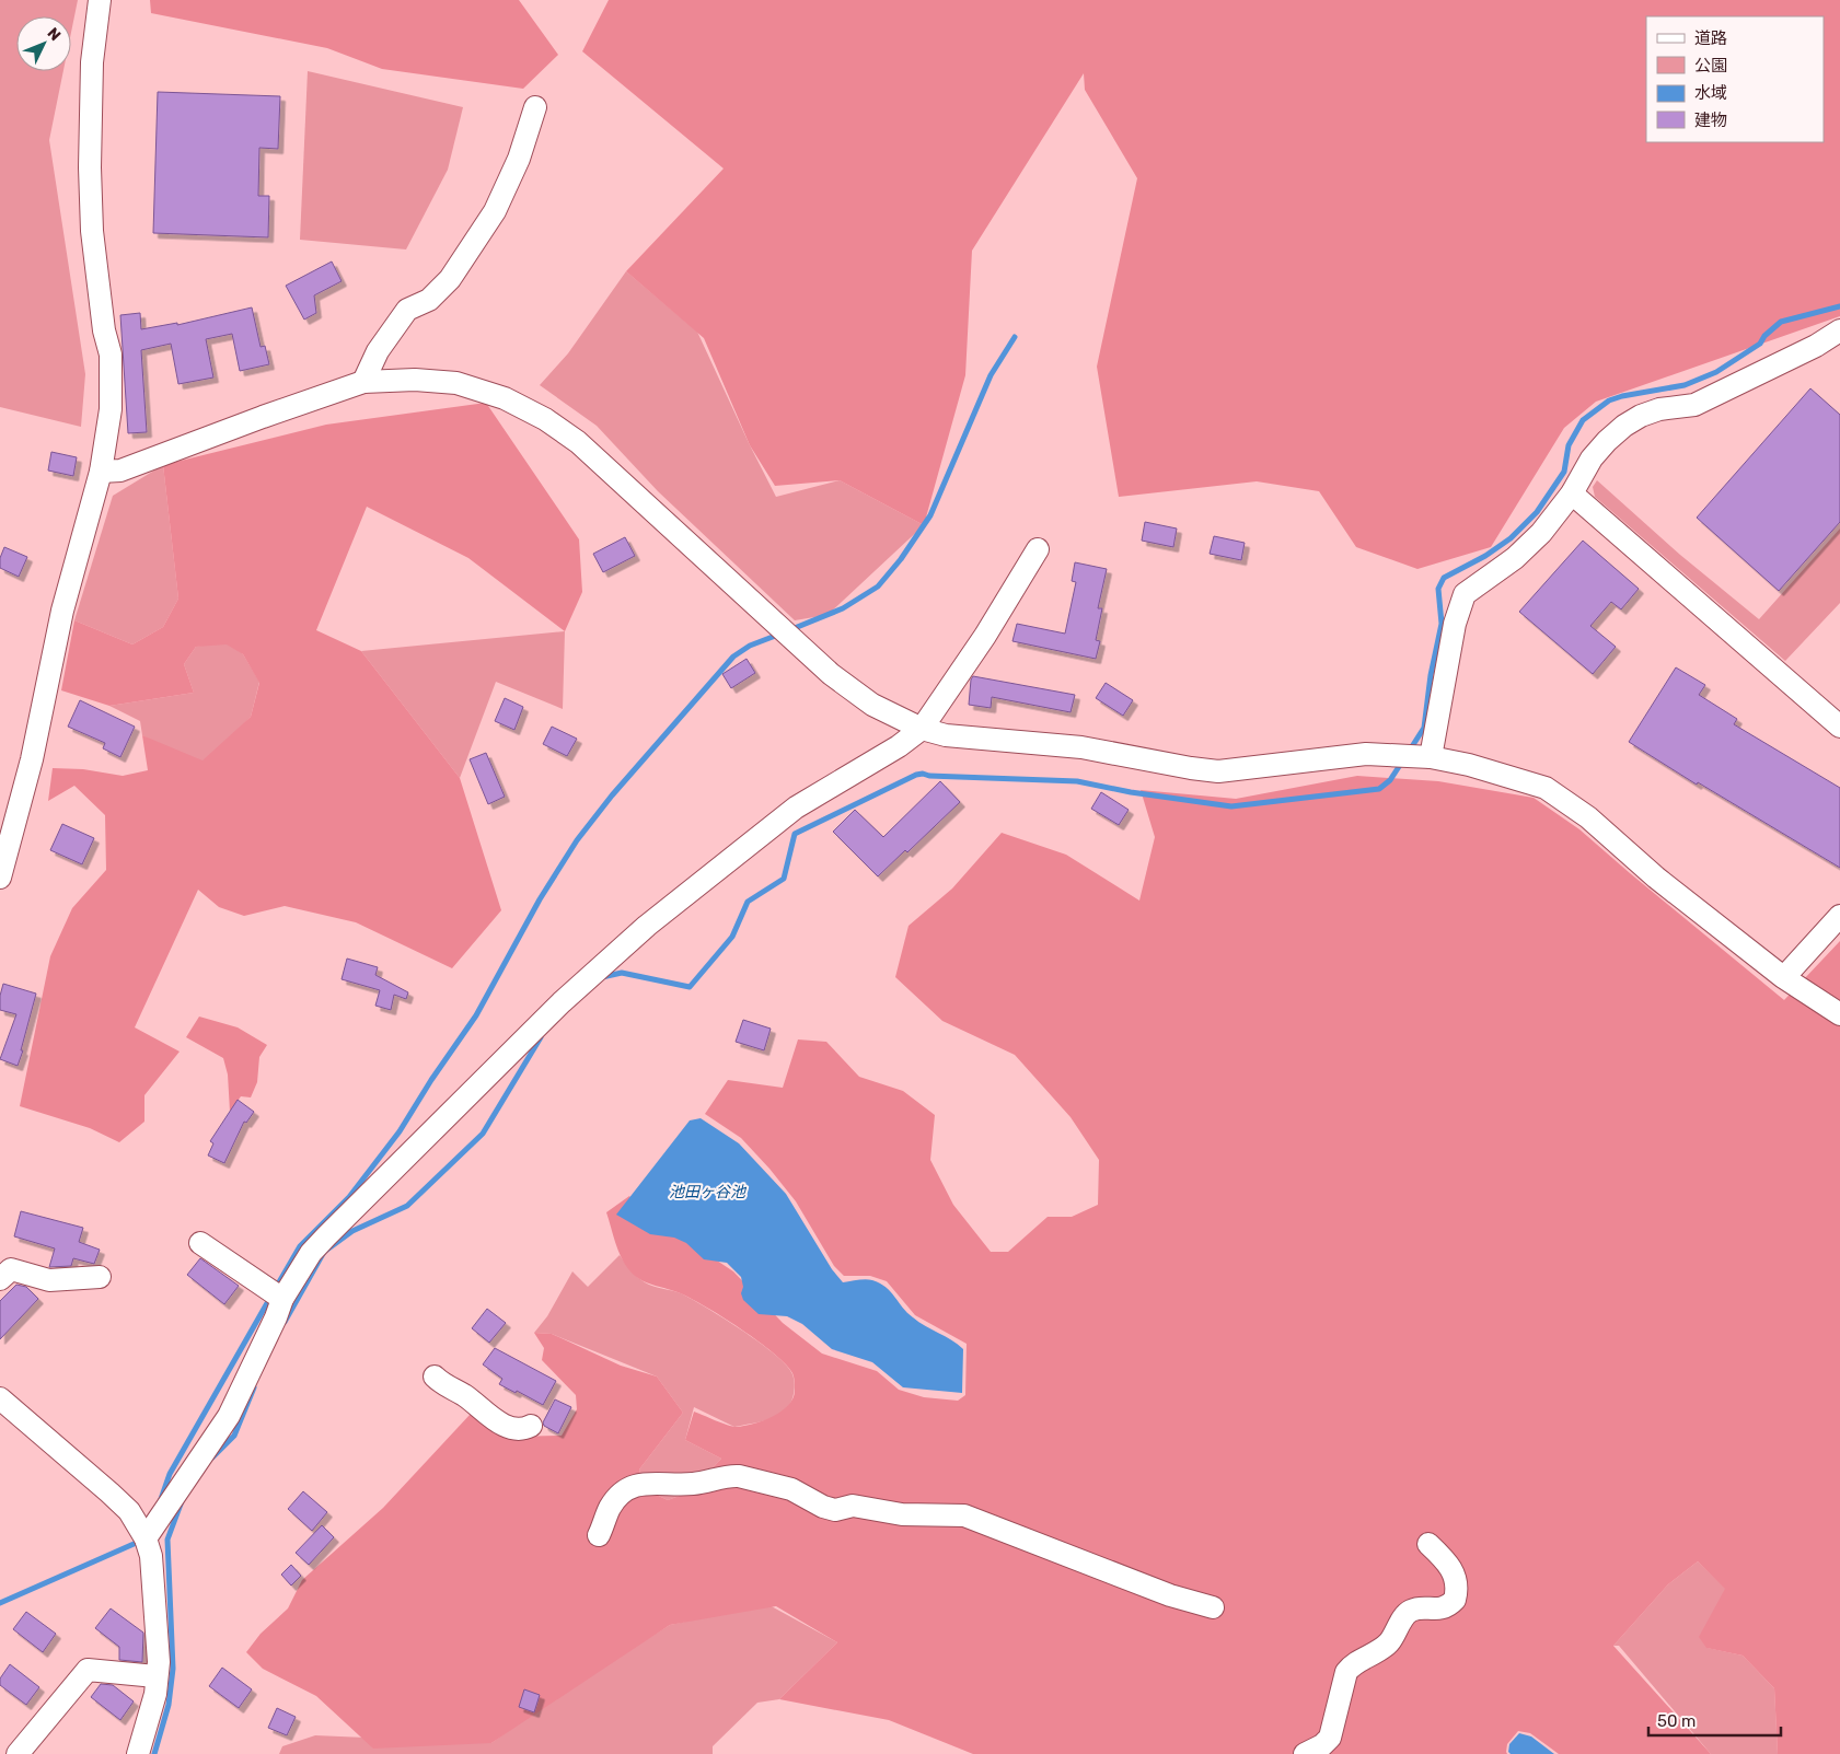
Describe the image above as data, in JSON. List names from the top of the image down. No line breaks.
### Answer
{"water":["池田ヶ谷池"],"legend":["道路","公園","水域","建物"],"scale_bar":"50 m","north":"top right"}
